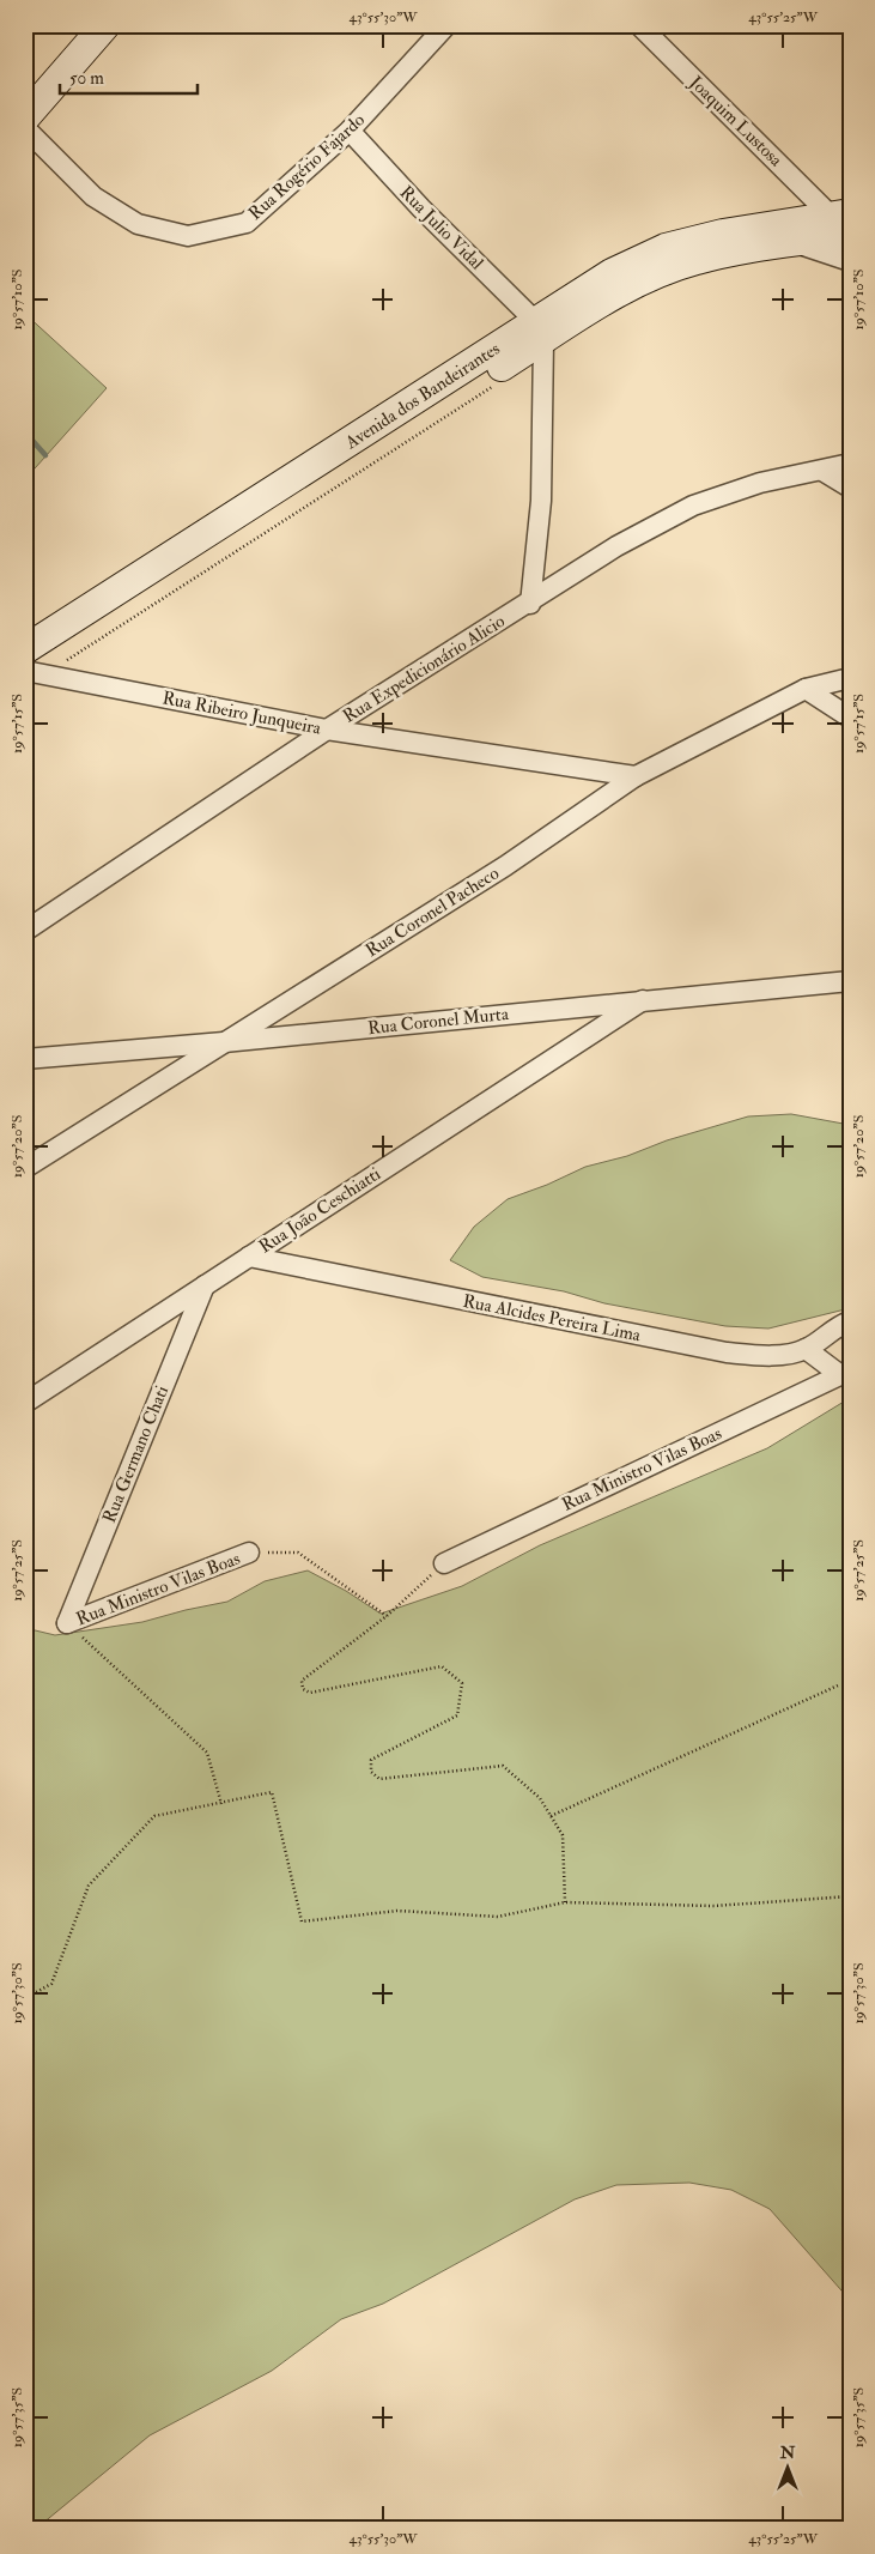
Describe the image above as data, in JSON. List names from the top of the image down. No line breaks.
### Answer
{"streets":{"street":["Joaquim Lustosa","Rua Rogério Fajardo","Rua Julio Vidal","Avenida dos Bandeirantes","Rua Expedicionário Alicio","Rua Ribeiro Junqueira","Rua Coronel Pacheco","Rua Coronel Murta","Rua João Ceschiatti","Rua Alcides Pereira Lima","Rua Germano Chati","Rua Ministro Vilas Boas"]},"crossings":[["Joaquim Lustosa","Avenida dos Bandeirantes"],["Rua Rogério Fajardo","Rua Julio Vidal"],["Rua Julio Vidal","Avenida dos Bandeirantes"],["Avenida dos Bandeirantes","Rua Ribeiro Junqueira"],["Rua Expedicionário Alicio","Rua Ribeiro Junqueira"],["Rua Ribeiro Junqueira","Rua Coronel Pacheco"],["Rua Coronel Pacheco","Rua Coronel Murta"],["Rua Coronel Murta","Rua João Ceschiatti"],["Rua João Ceschiatti","Rua Alcides Pereira Lima"],["Rua João Ceschiatti","Rua Germano Chati"],["Rua Germano Chati","Rua Ministro Vilas Boas"]],"scale_bar":"50 m","north":"top","coordinates":["43°55'30\"W","43°55'25\"W","19°57'10\"S","19°57'15\"S","19°57'20\"S","19°57'25\"S","19°57'30\"S","19°57'35\"S"]}
